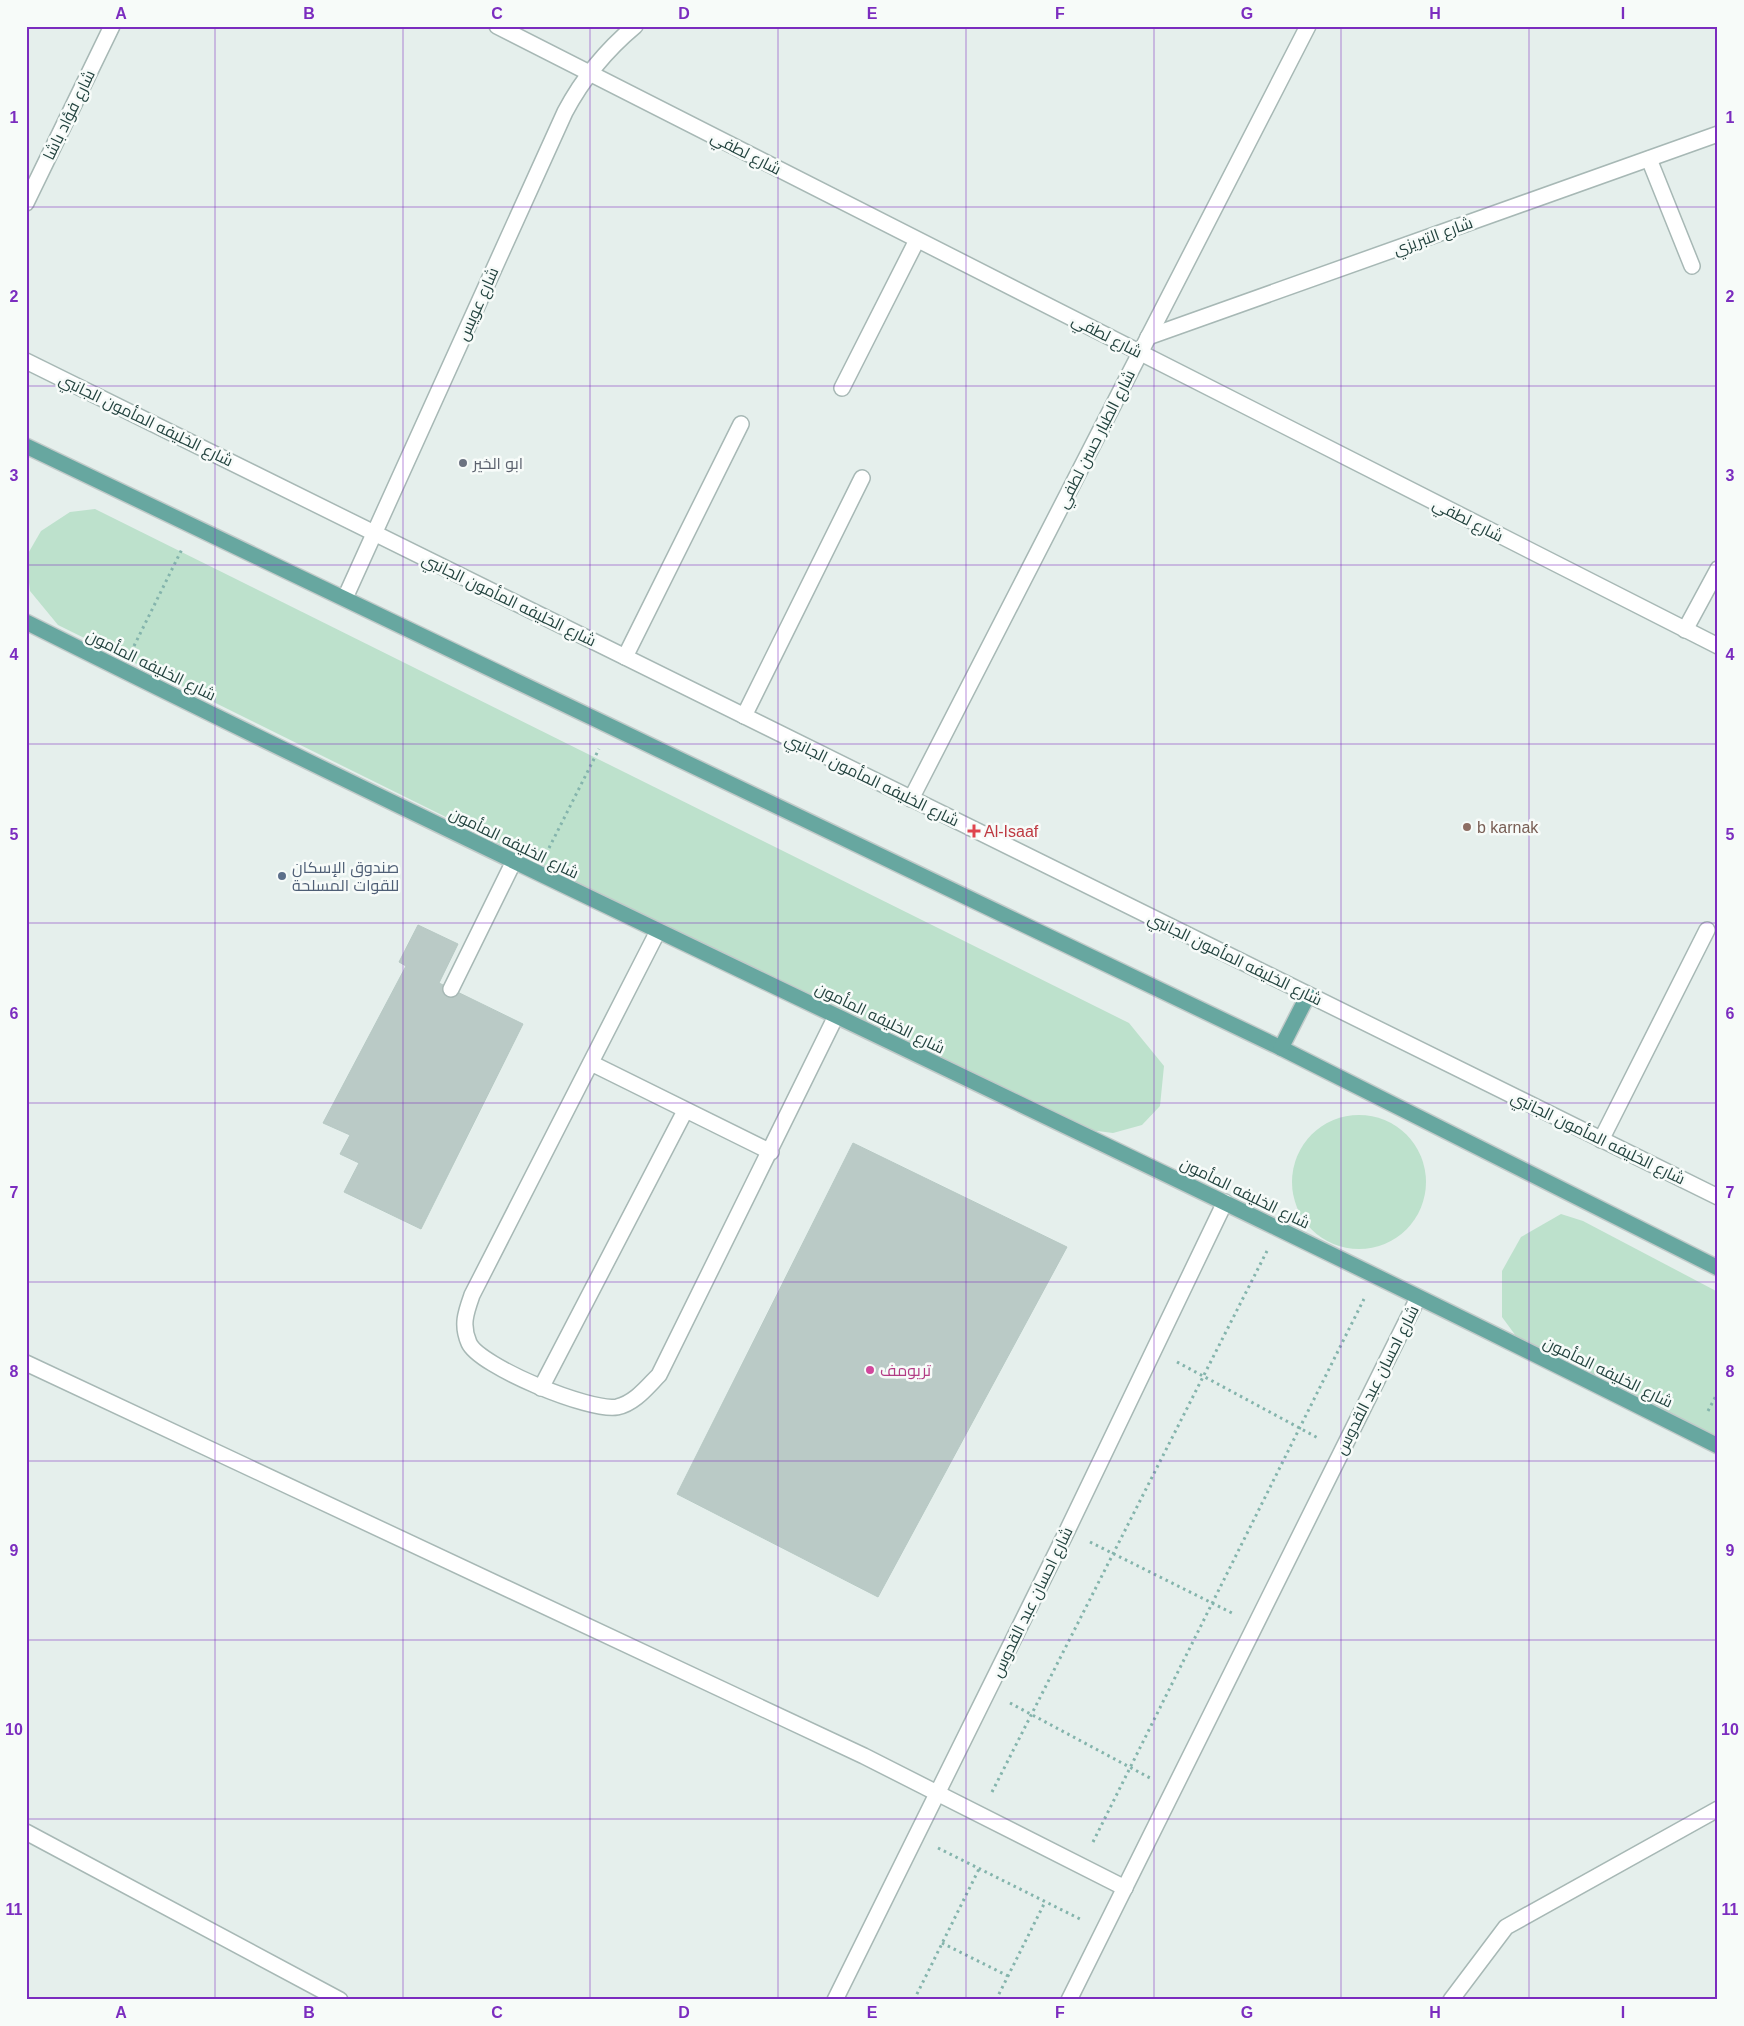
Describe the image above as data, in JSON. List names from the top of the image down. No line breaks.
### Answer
{"streets":{"main road":["شارع الخليفه المأمون"],"street":["شارع فؤاد باشا","شارع لطفي","شارع التبريزي","شارع عويس","شارع الخليفه المأمون الجانبي","شارع الطيار حسن لطفي","شارع احسان عبد القدوس"]},"crossings":[["شارع لطفي","شارع عويس"],["شارع لطفي","شارع الطيار حسن لطفي"],["شارع التبريزي","شارع الطيار حسن لطفي"],["شارع عويس","شارع الخليفه المأمون الجانبي"],["شارع الخليفه المأمون الجانبي","شارع الطيار حسن لطفي"],["شارع الخليفه المأمون","شارع احسان عبد القدوس"]],"places":{"other":["ابو الخير","b karnak","صندوق الإسكان للقوات المسلحة","تريومف"],"health":["Al-Isaaf"]},"grid":{"columns":["A","B","C","D","E","F","G","H","I"],"rows":["1","2","3","4","5","6","7","8","9","10","11"]}}
